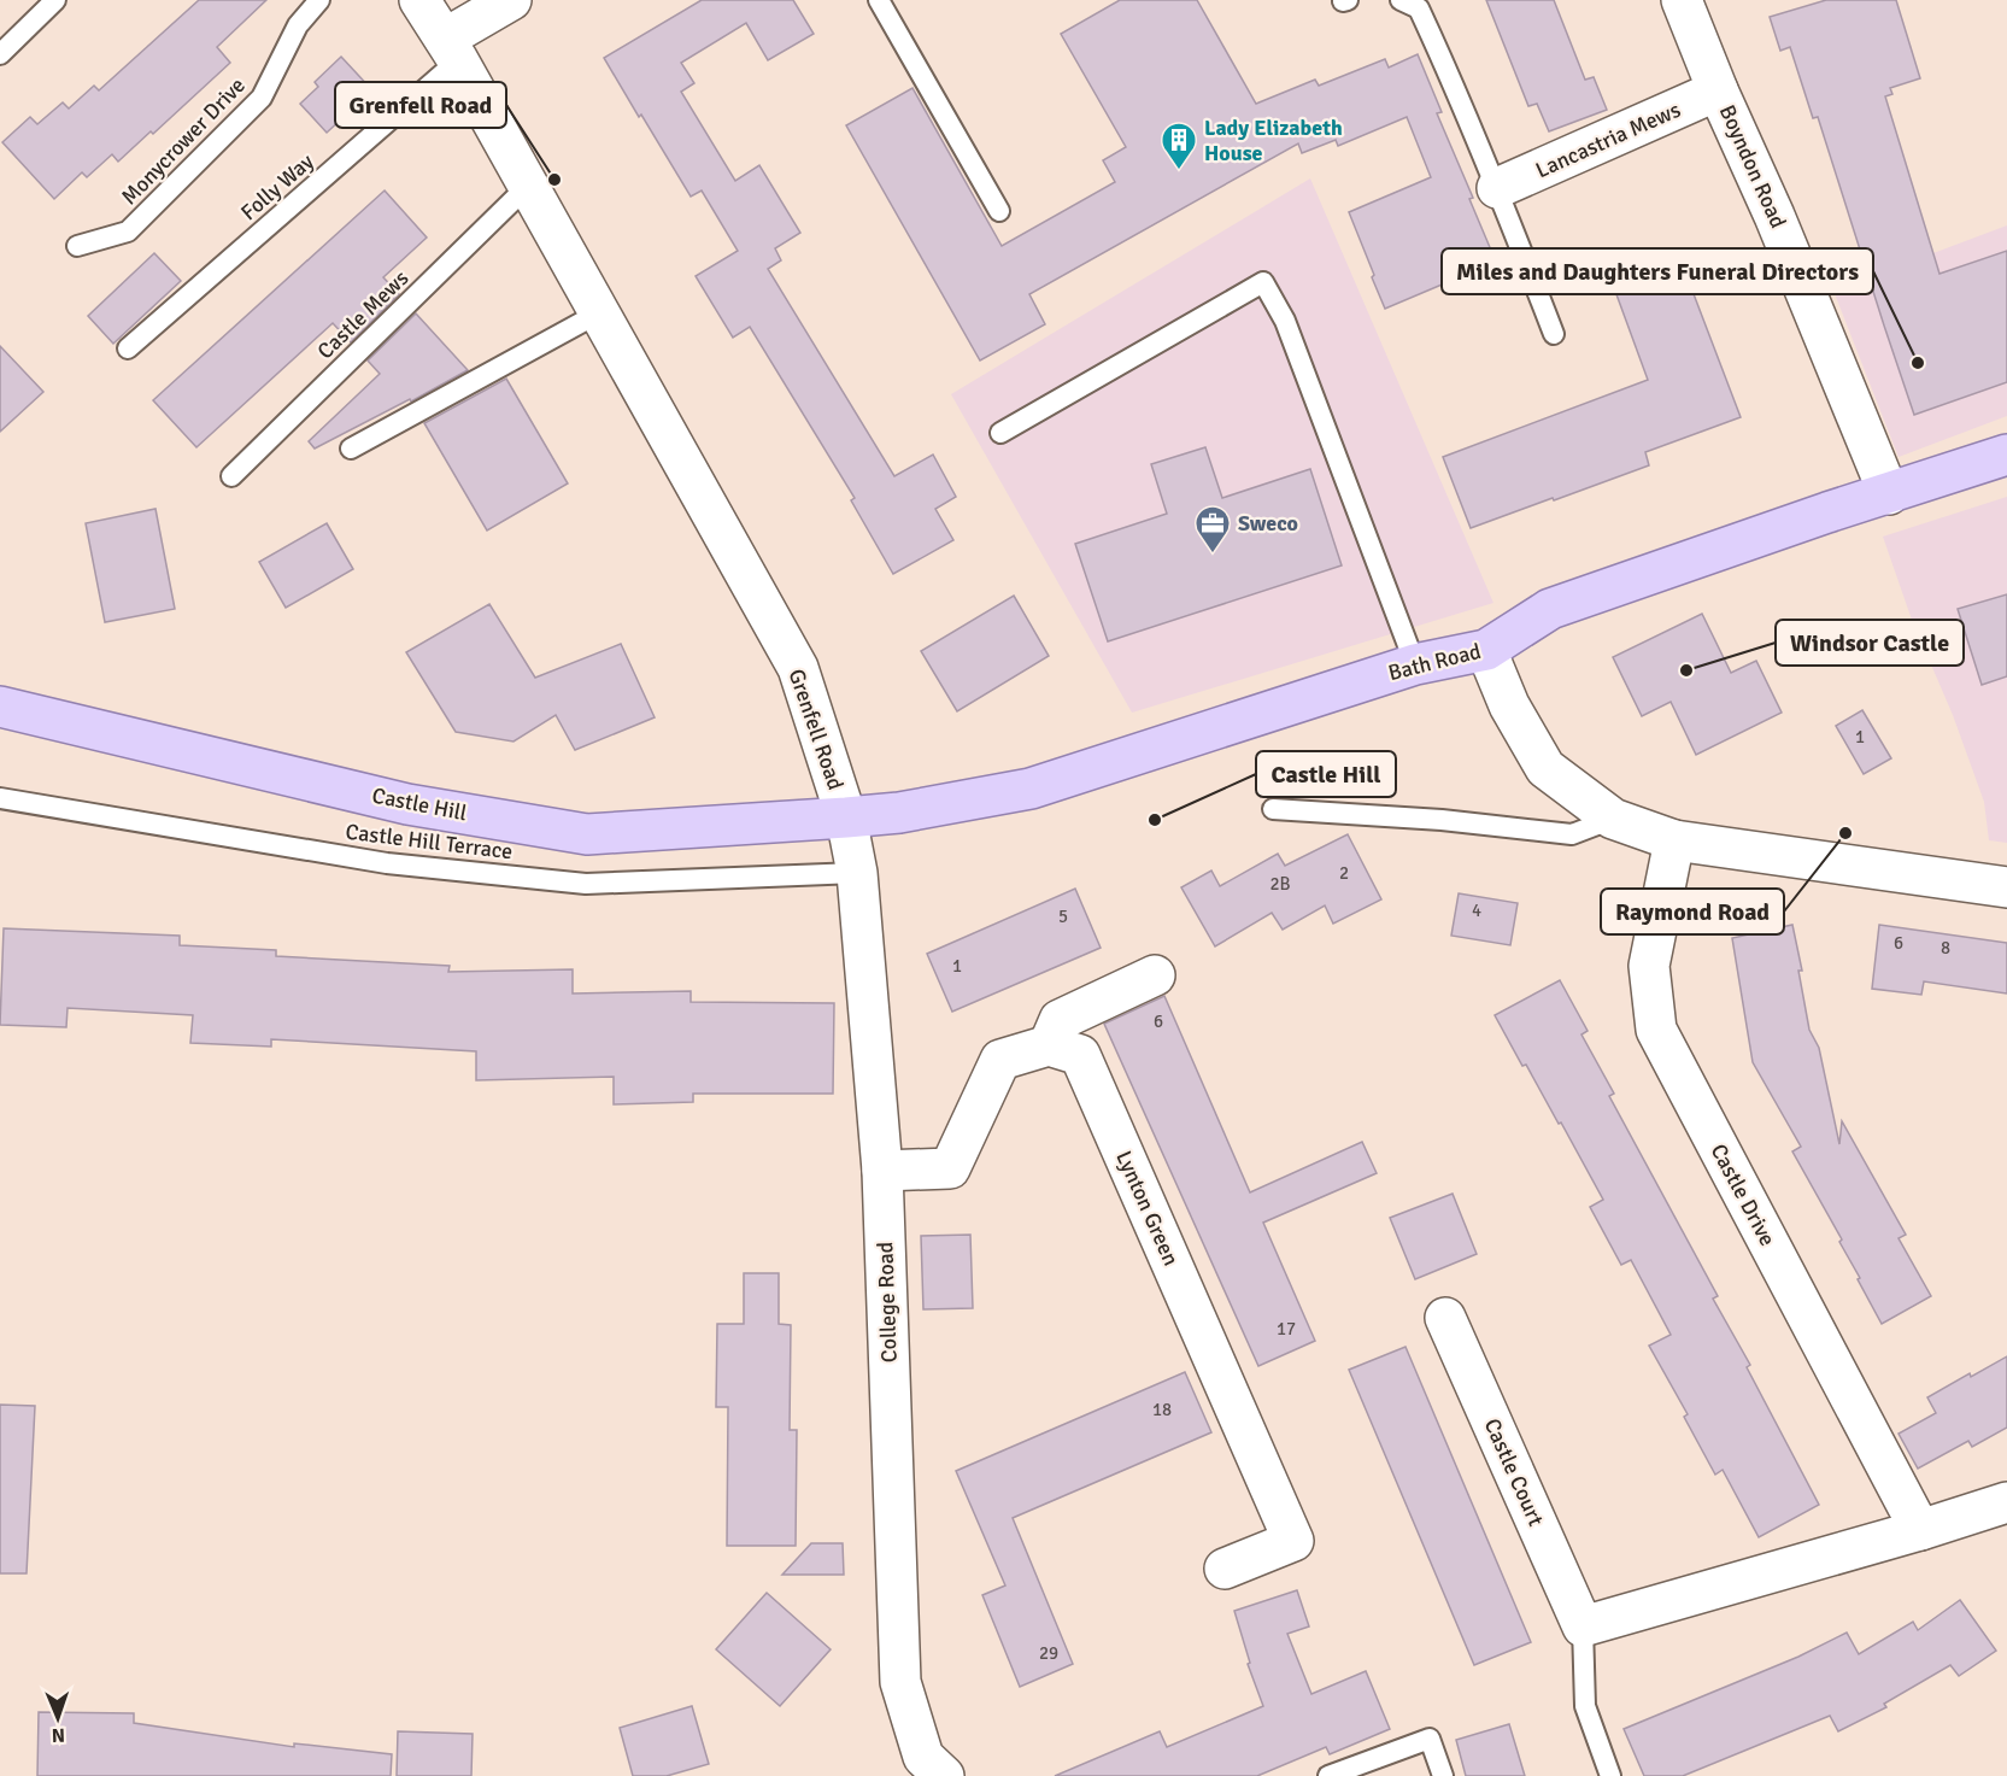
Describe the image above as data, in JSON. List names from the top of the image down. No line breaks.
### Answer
{"streets":{"main road":["Bath Road","Castle Hill"],"street":["Lancastria Mews","Boyndon Road","Grenfell Road","Castle Drive","Lynton Green","College Road","Castle Court"],"lane":["Monycrower Drive","Folly Way","Castle Mews","Castle Hill Terrace"]},"crossings":[["Lancastria Mews","Boyndon Road"],["Boyndon Road","Bath Road"],["Folly Way","Grenfell Road"],["Castle Mews","Grenfell Road"],["Bath Road","Grenfell Road"],["Bath Road","Castle Hill"],["Bath Road","College Road"],["Grenfell Road","Castle Hill"],["Grenfell Road","College Road"],["Castle Hill","College Road"],["Castle Hill Terrace","College Road"]],"places":{"building":["Lady Elizabeth House"],"other":["Grenfell Road","Miles and Daughters Funeral Directors","Windsor Castle","Castle Hill","Raymond Road"],"office":["Sweco"]},"house_numbers":["1","2","2B","4","5","6","8","1","6","17","18","29"],"north":"bottom"}
